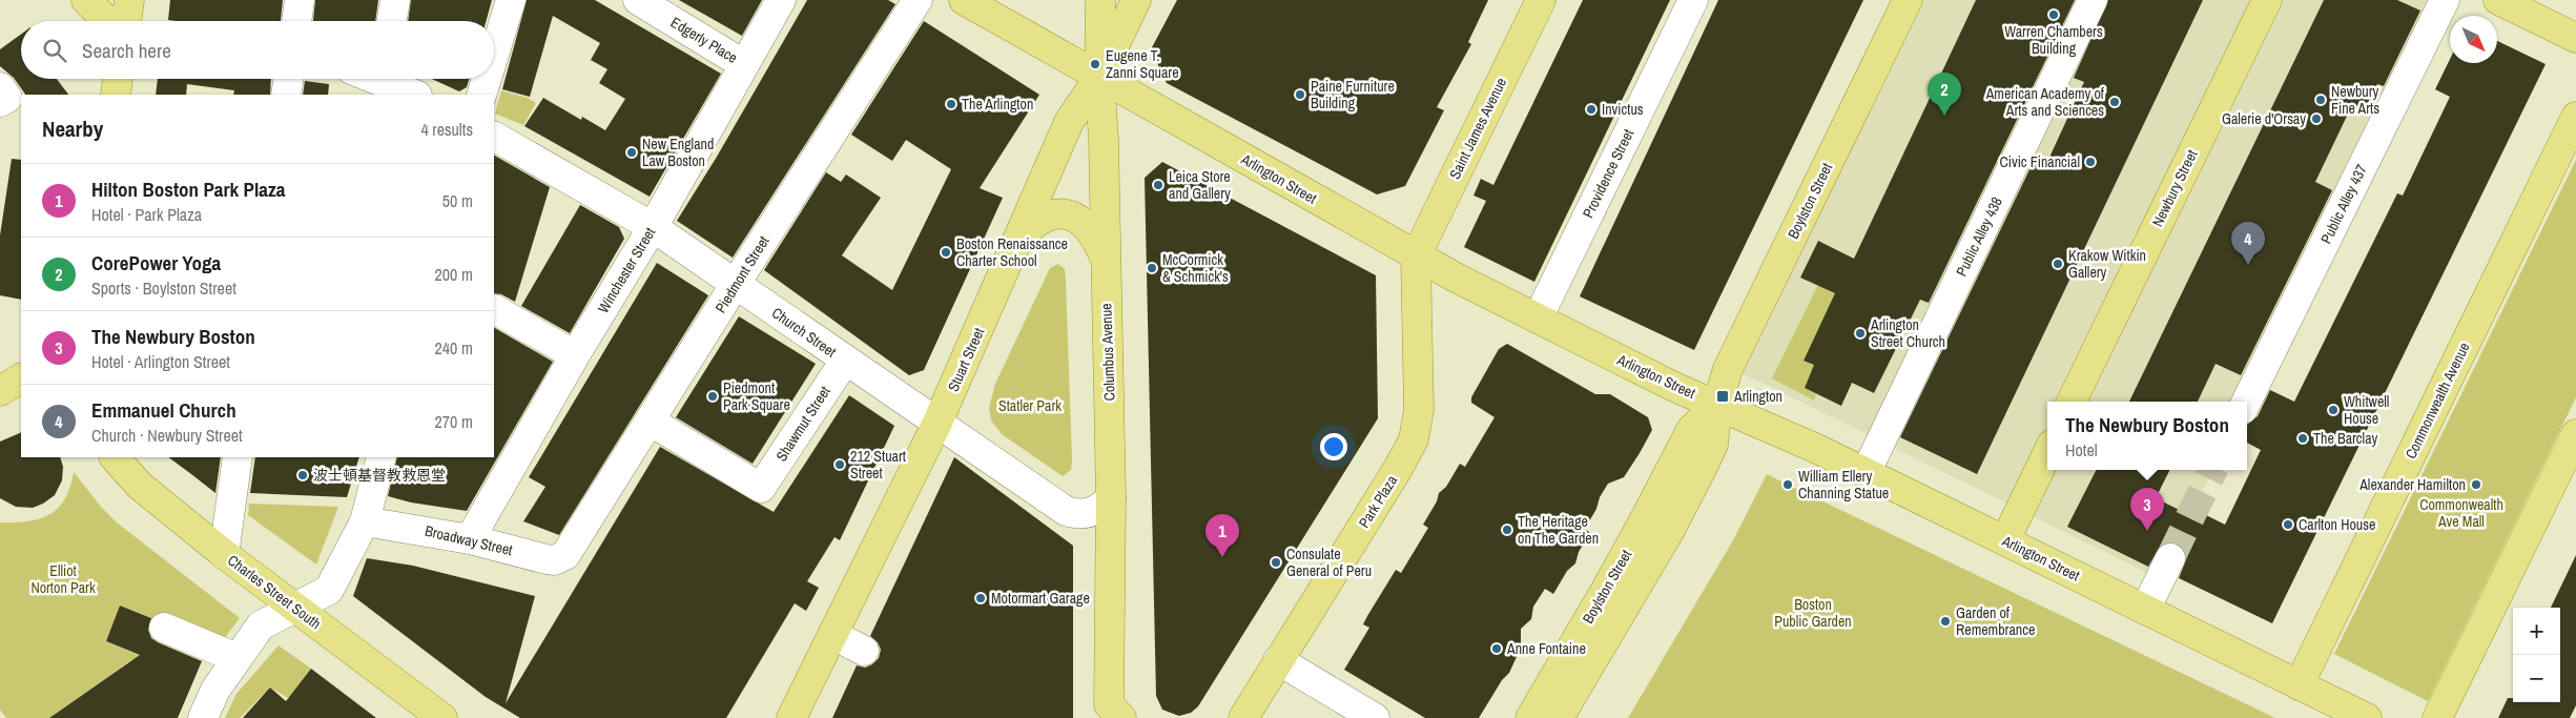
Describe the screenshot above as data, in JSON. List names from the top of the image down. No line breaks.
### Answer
{"streets":{"main road":["Saint James Avenue","Arlington Street","Newbury Street","Boylston Street","Columbus Avenue","Stuart Street","Commonwealth Avenue","Park Plaza","Charles Street South"],"street":["Edgerly Place","Providence Street","Public Alley 437","Public Alley 438","Winchester Street","Piedmont Street","Church Street","Shawmut Street","Broadway Street"]},"crossings":[["Edgerly Place","Winchester Street"],["Saint James Avenue","Arlington Street"],["Saint James Avenue","Park Plaza"],["Providence Street","Arlington Street"],["Arlington Street","Boylston Street"],["Arlington Street","Public Alley 438"],["Arlington Street","Columbus Avenue"],["Arlington Street","Stuart Street"],["Arlington Street","Commonwealth Avenue"],["Arlington Street","Park Plaza"],["Winchester Street","Church Street"],["Winchester Street","Broadway Street"],["Piedmont Street","Church Street"],["Piedmont Street","Shawmut Street"],["Piedmont Street","Broadway Street"],["Church Street","Columbus Avenue"],["Church Street","Stuart Street"],["Church Street","Shawmut Street"],["Columbus Avenue","Stuart Street"]],"parks":["Statler Park","Commonwealth Ave Mall","Elliot Norton Park","Boston Public Garden"],"places":{"other":["Warren Chambers Building","Eugene T. Zanni Square","Paine Furniture Building","Newbury Fine Arts","American Academy of Arts and Sciences","The Arlington","Invictus","Galerie d'Orsay","New England Law Boston","Civic Financial","Leica Store and Gallery","Boston Renaissance Charter School","Krakow Witkin Gallery","McCormick & Schmick's","Arlington Street Church","Piedmont Park Square","Whitwell House","The Barclay","212 Stuart Street","波士頓基督教救恩堂","William Ellery Channing Statue","Alexander Hamilton","Carlton House","The Heritage on The Garden","Consulate General of Peru","Motormart Garage","Garden of Remembrance","Anne Fontaine"],"transit":["Arlington"]},"north":"bottom right","page":{"search":"Search here","pins":["2","4","3","1"],"heading":["Nearby","4 results"],"list":[{"mark":"1","name":"Hilton Boston Park Plaza","note":"Hotel · Park Plaza","value":"50 m"},{"mark":"2","name":"CorePower Yoga","note":"Sports · Boylston Street","value":"200 m"},{"mark":"3","name":"The Newbury Boston","note":"Hotel · Arlington Street","value":"240 m"},{"mark":"4","name":"Emmanuel Church","note":"Church · Newbury Street","value":"270 m"}],"popup":["The Newbury Boston","Hotel"],"map_buttons":["+","−"]}}
